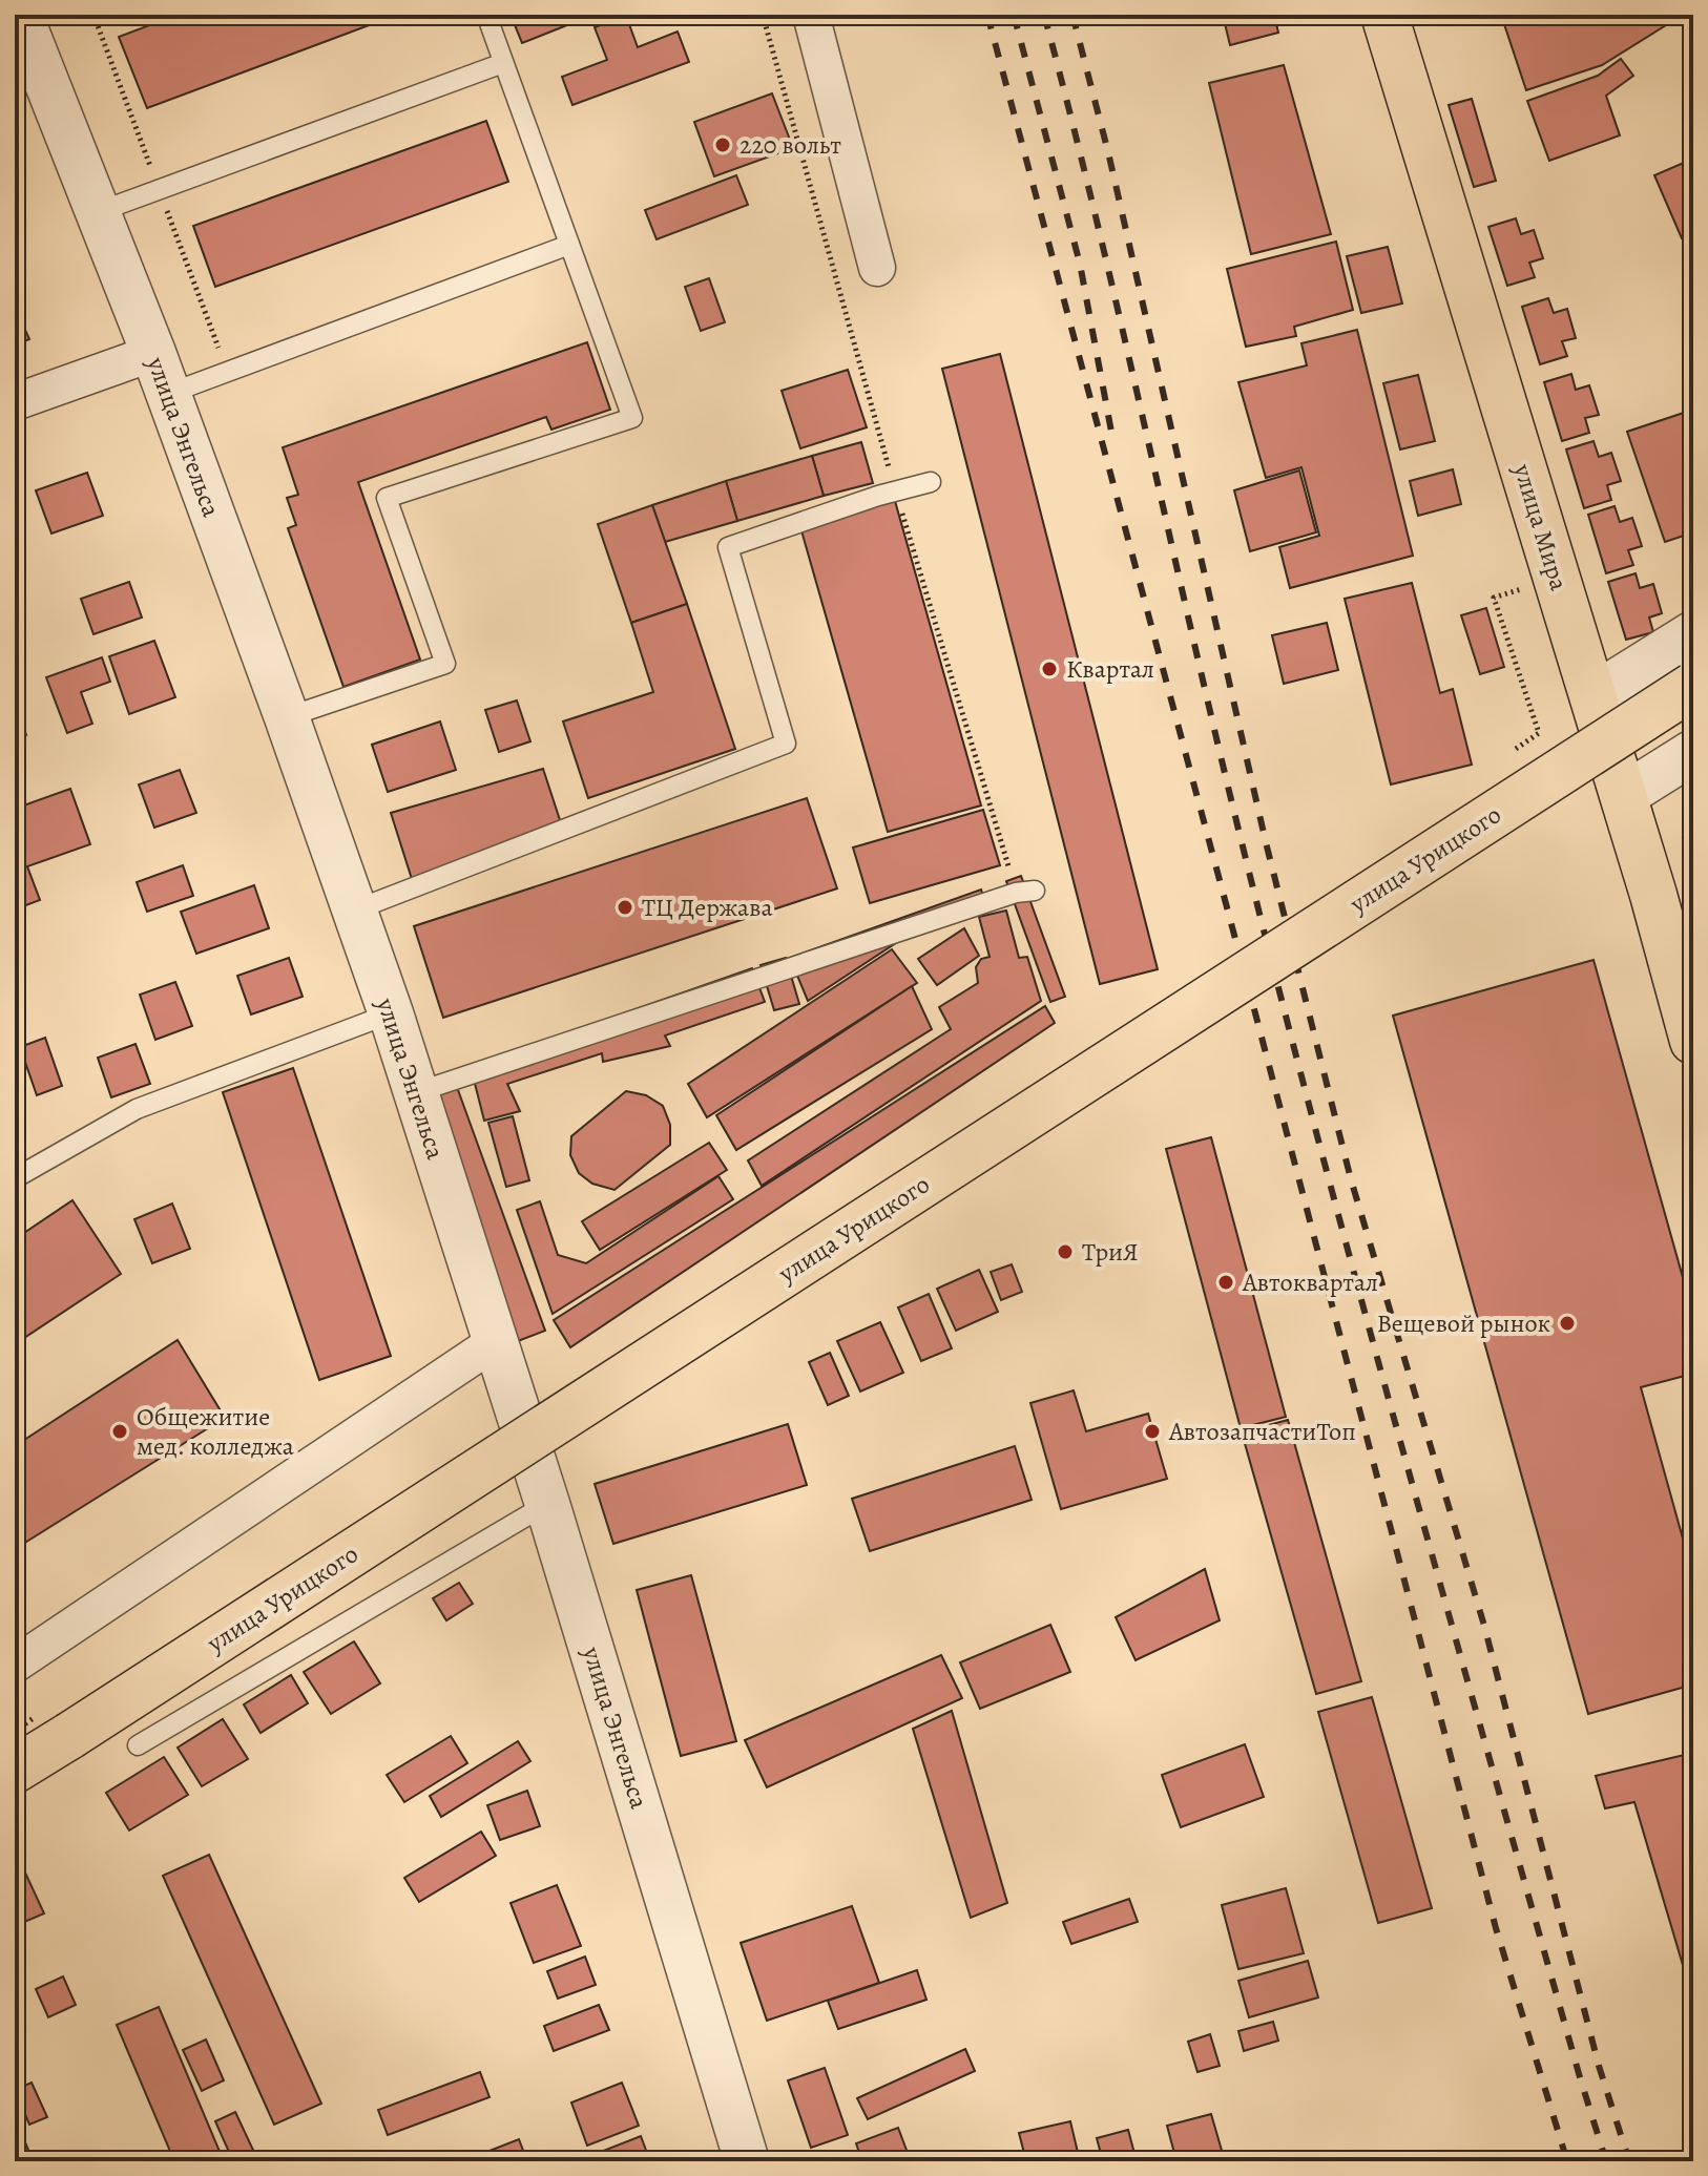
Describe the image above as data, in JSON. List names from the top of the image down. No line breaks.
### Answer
{"streets":{"main road":["улица Мира","улица Урицкого"],"street":["улица Энгельса"]},"places":["220 вольт","Квартал","ТЦ Держава","ТриЯ","Автоквартал","Вещевой рынок","Общежитие мед. колледжа","АвтозапчастиТоп"]}
